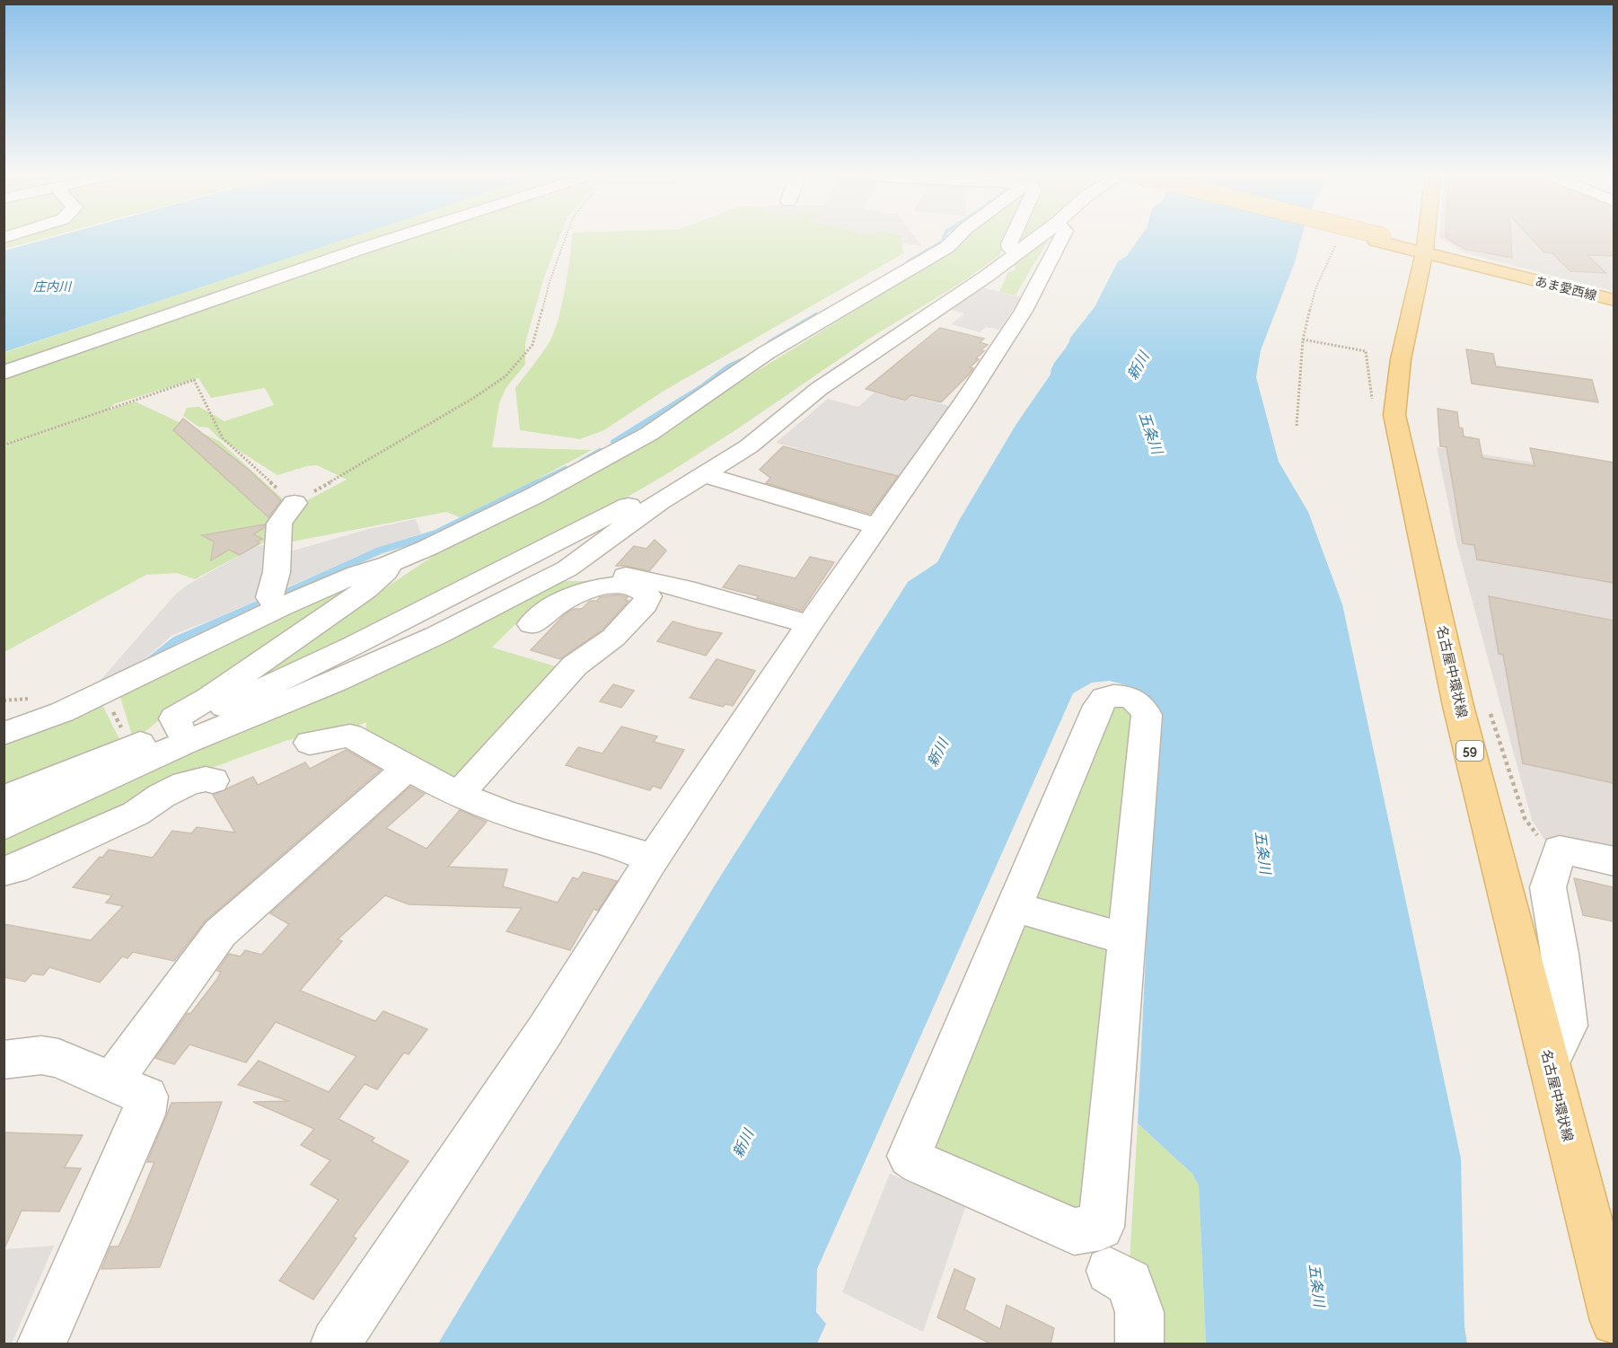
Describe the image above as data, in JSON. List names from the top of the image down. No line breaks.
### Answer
{"streets":{"main road":["あま愛西線","名古屋中環状線","59"]},"crossings":[["あま愛西線","名古屋中環状線"]],"water":["庄内川","新川","五条川"]}
